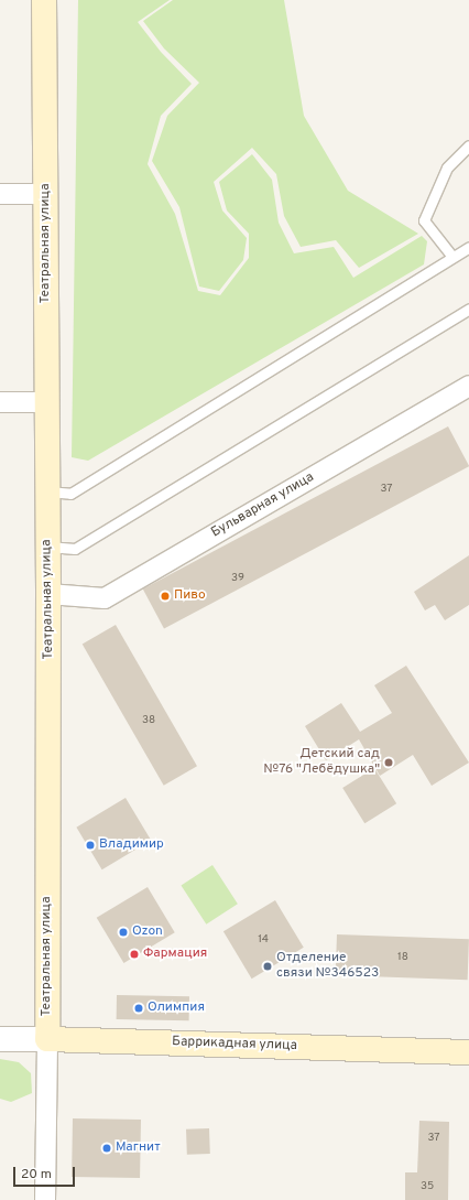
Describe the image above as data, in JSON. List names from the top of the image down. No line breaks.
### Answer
{"streets":{"main road":["Театральная улица","Баррикадная улица"],"street":["Бульварная улица"]},"crossings":[["Театральная улица","Бульварная улица"],["Театральная улица","Баррикадная улица"]],"places":["Пиво","Детский сад №76 \"Лебёдушка\"","Владимир","Ozon","Фармация","Отделение связи №346523","Олимпия","Магнит"],"house_numbers":["37","39","38","14","18","37","35"],"scale_bar":"20 m"}
